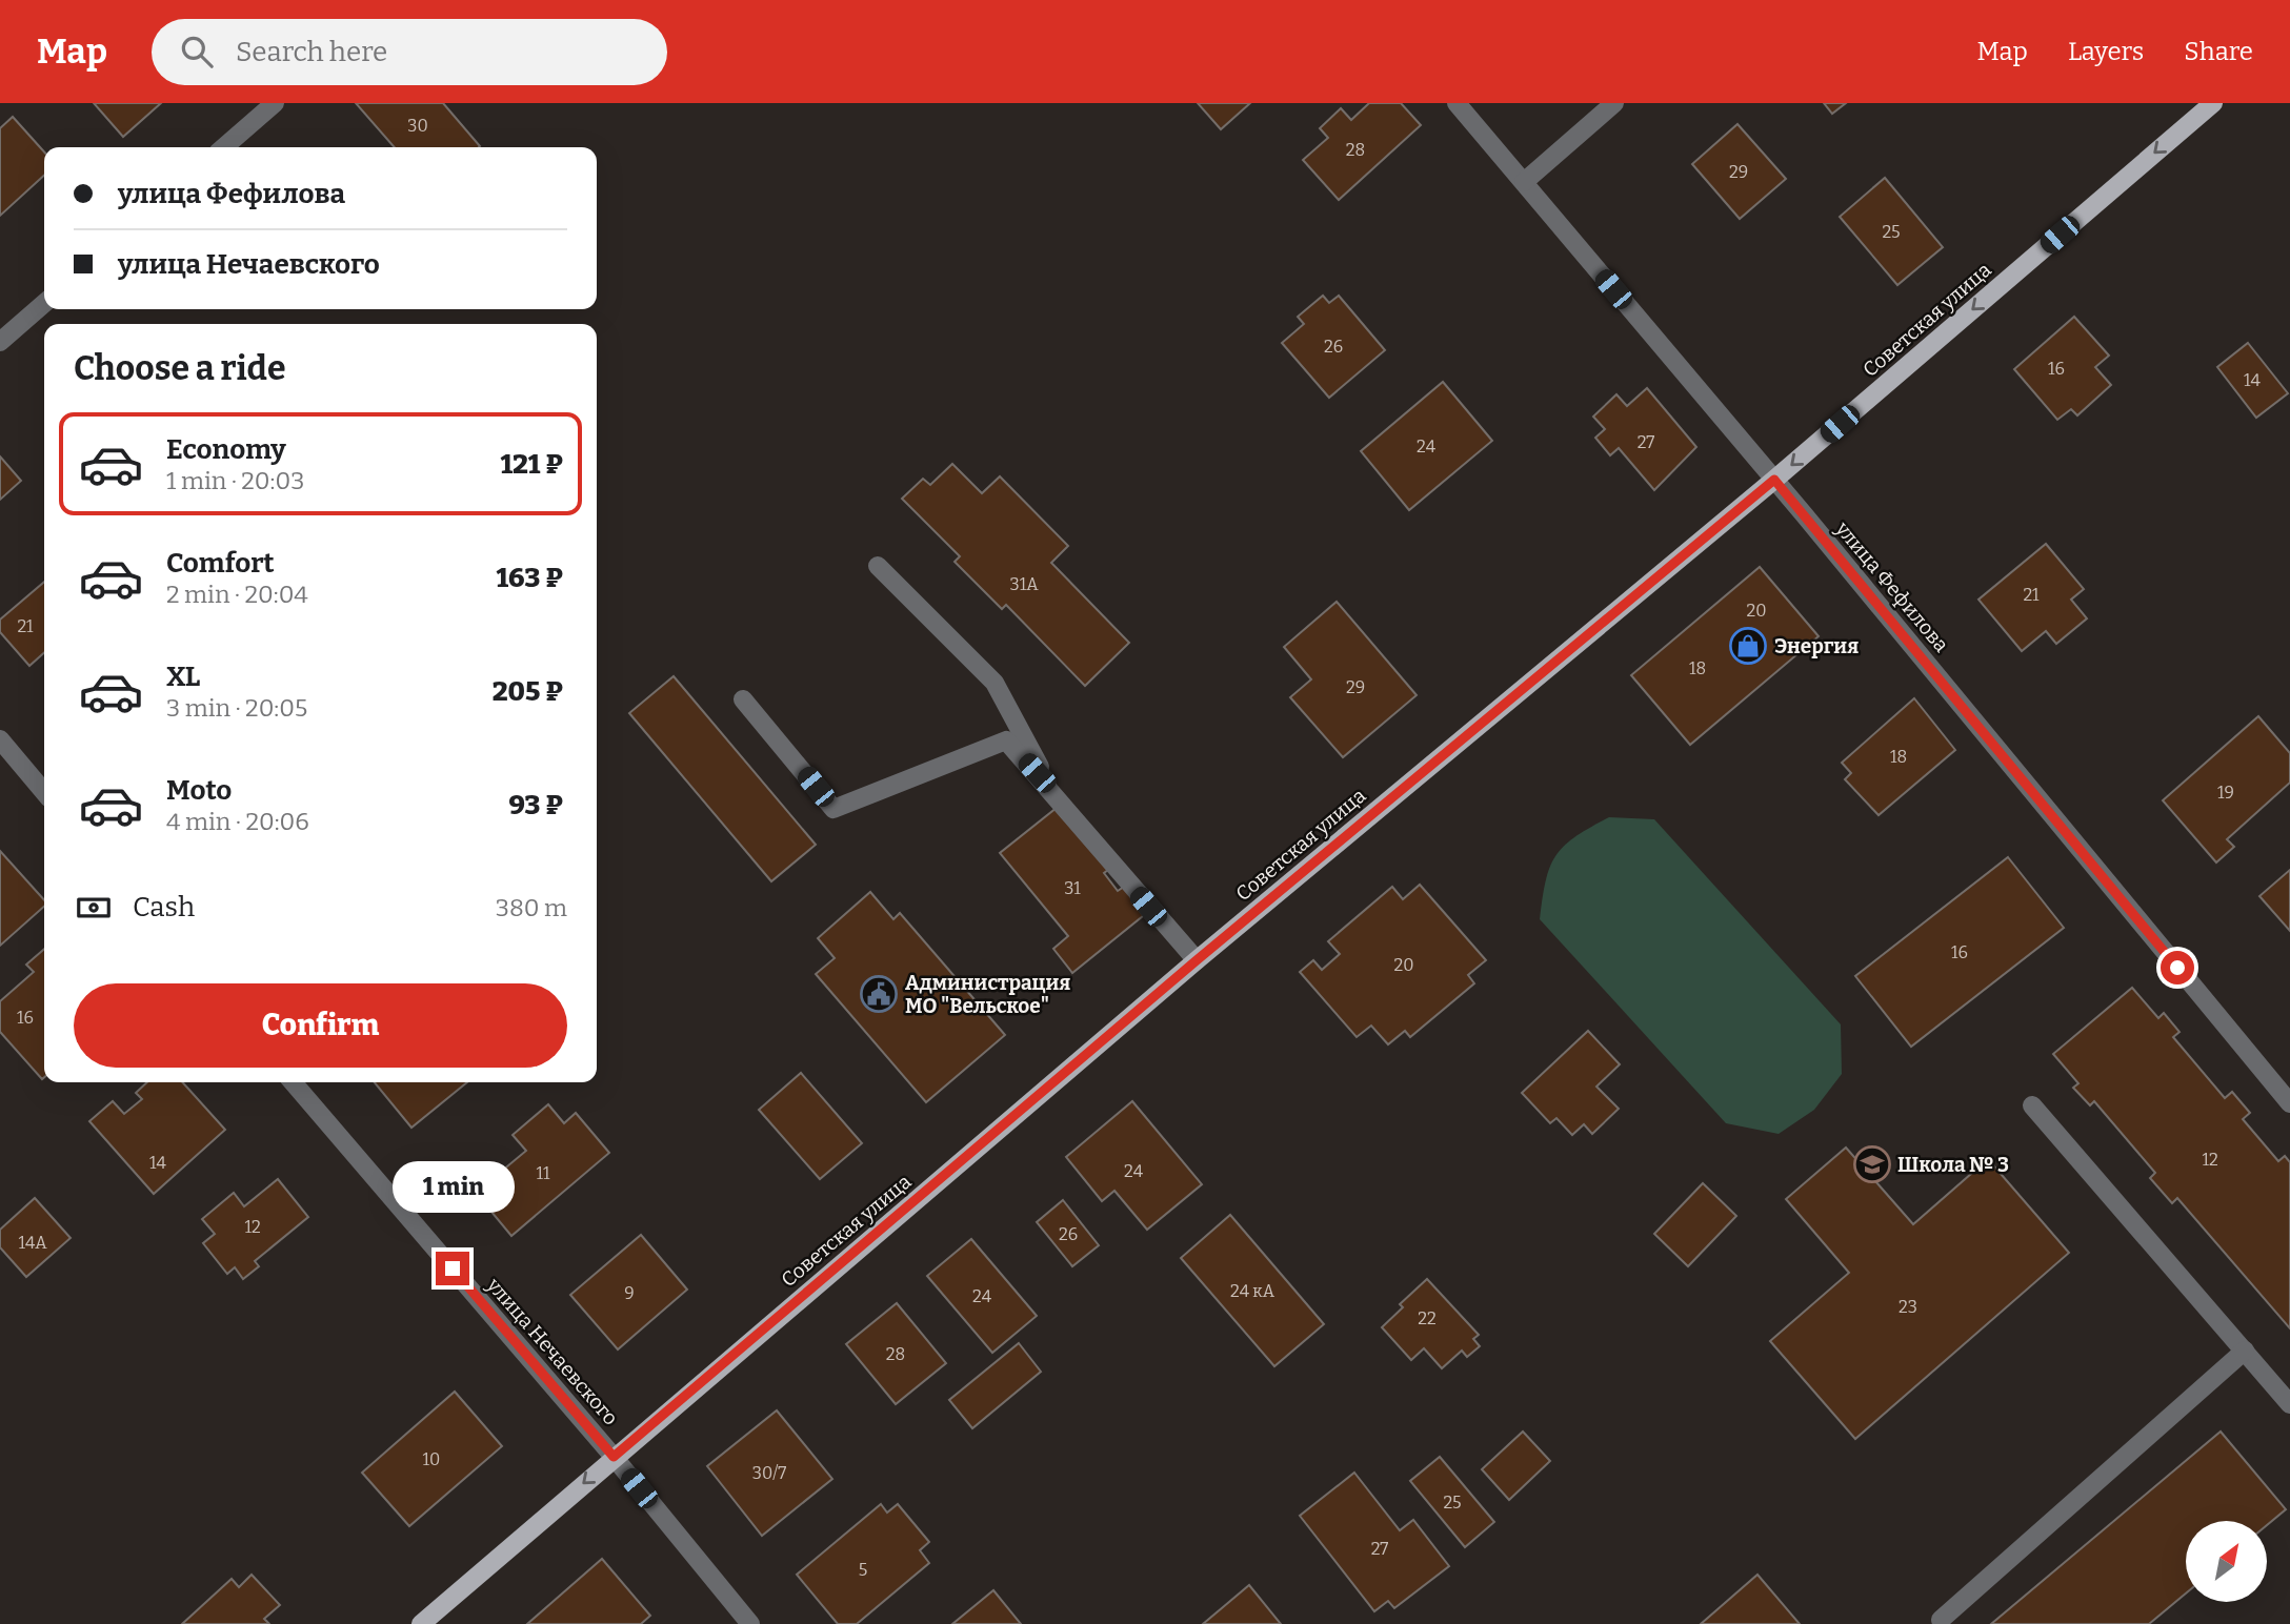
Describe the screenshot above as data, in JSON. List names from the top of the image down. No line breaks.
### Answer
{"streets":{"main road":["Советская улица"],"street":["улица Фефилова","улица Нечаевского"]},"crossings":[["Советская улица","улица Фефилова"],["Советская улица","улица Нечаевского"]],"one_way":["Советская улица"],"places":{"shop":["Энергия"],"public building":["Администрация МО \"Вельское\""],"school or university":["Школа № 3"]},"house_numbers":["30","28","29","25","26","16","14","27","24","31А","21","20","21","18","29","18","19","31","16","20","16","12","14","24","11","12","26","14А","24 кА","9","24","23","22","28","10","30/7","25","27","5"],"north":"top right","page":{"header":"Map","search":"Search here","nav":["Map","Layers","Share"],"banner":["улица Фефилова","улица Нечаевского"],"heading":"Choose a ride","list":[{"name":"Economy","note":"1 min · 20:03","value":"121 ₽"},{"name":"Comfort","note":"2 min · 20:04","value":"163 ₽"},{"name":"XL","note":"3 min · 20:05","value":"205 ₽"},{"name":"Moto","note":"4 min · 20:06","value":"93 ₽"}],"pay":["Cash","380 m"],"buttons":"Confirm","bubble":"1 min"}}
